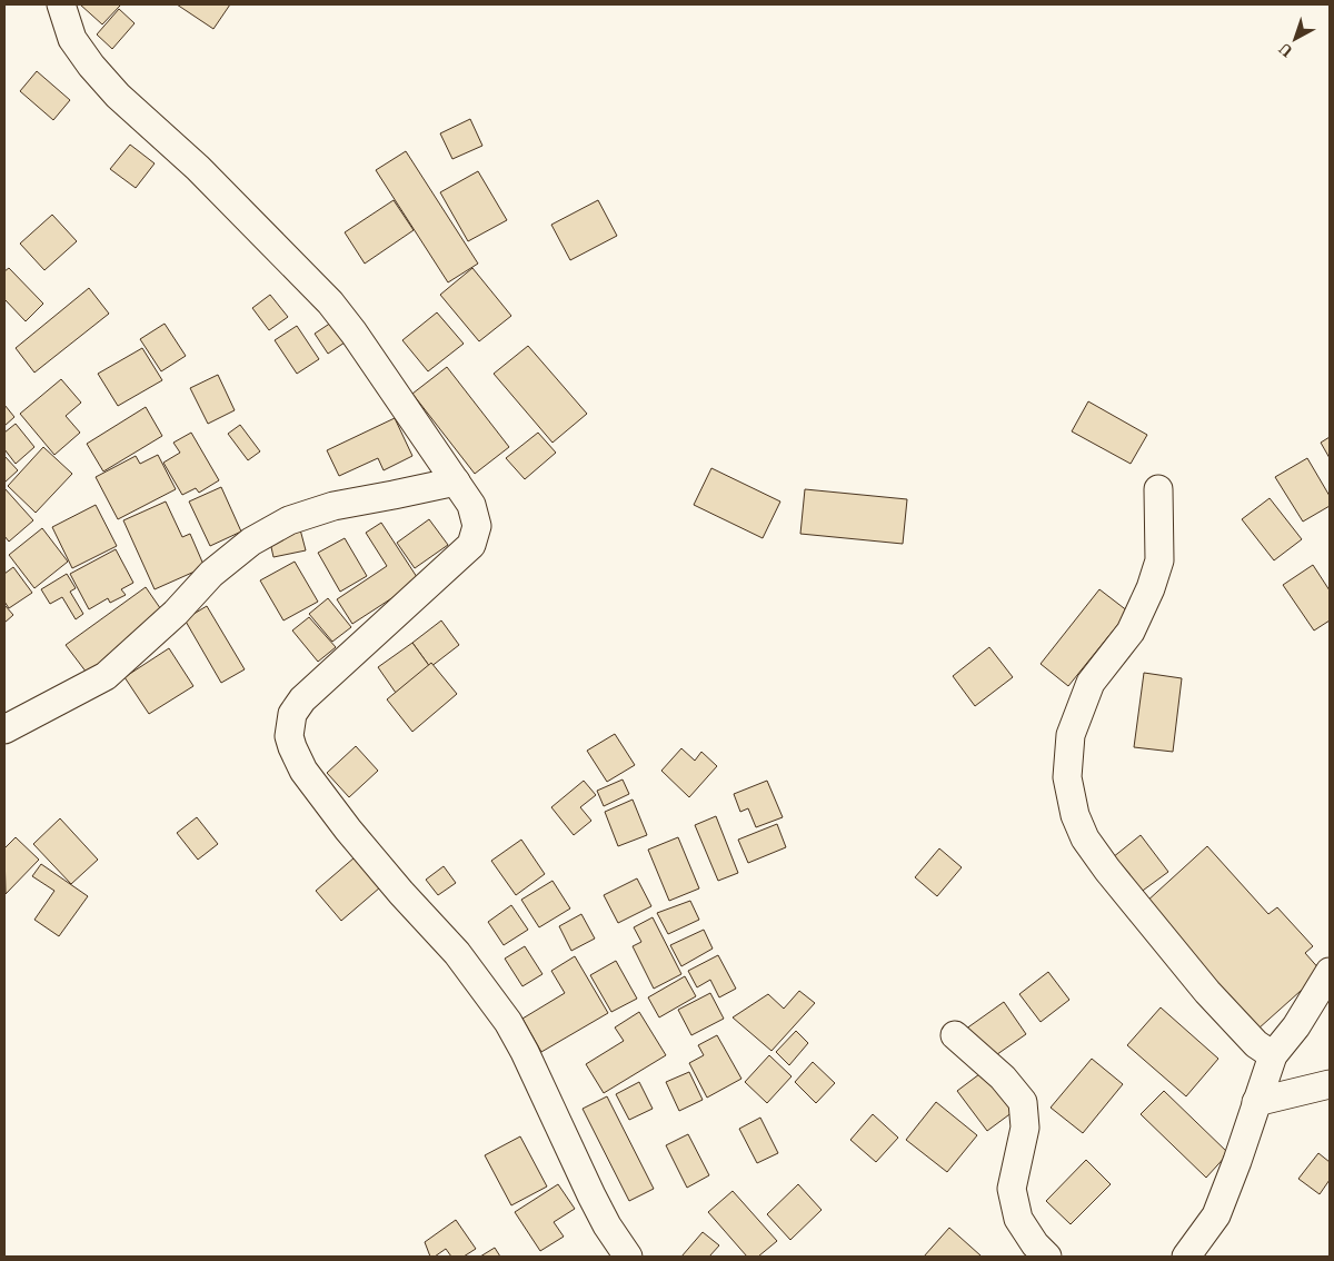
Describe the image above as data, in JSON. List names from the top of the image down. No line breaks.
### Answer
{"north":"bottom left"}
